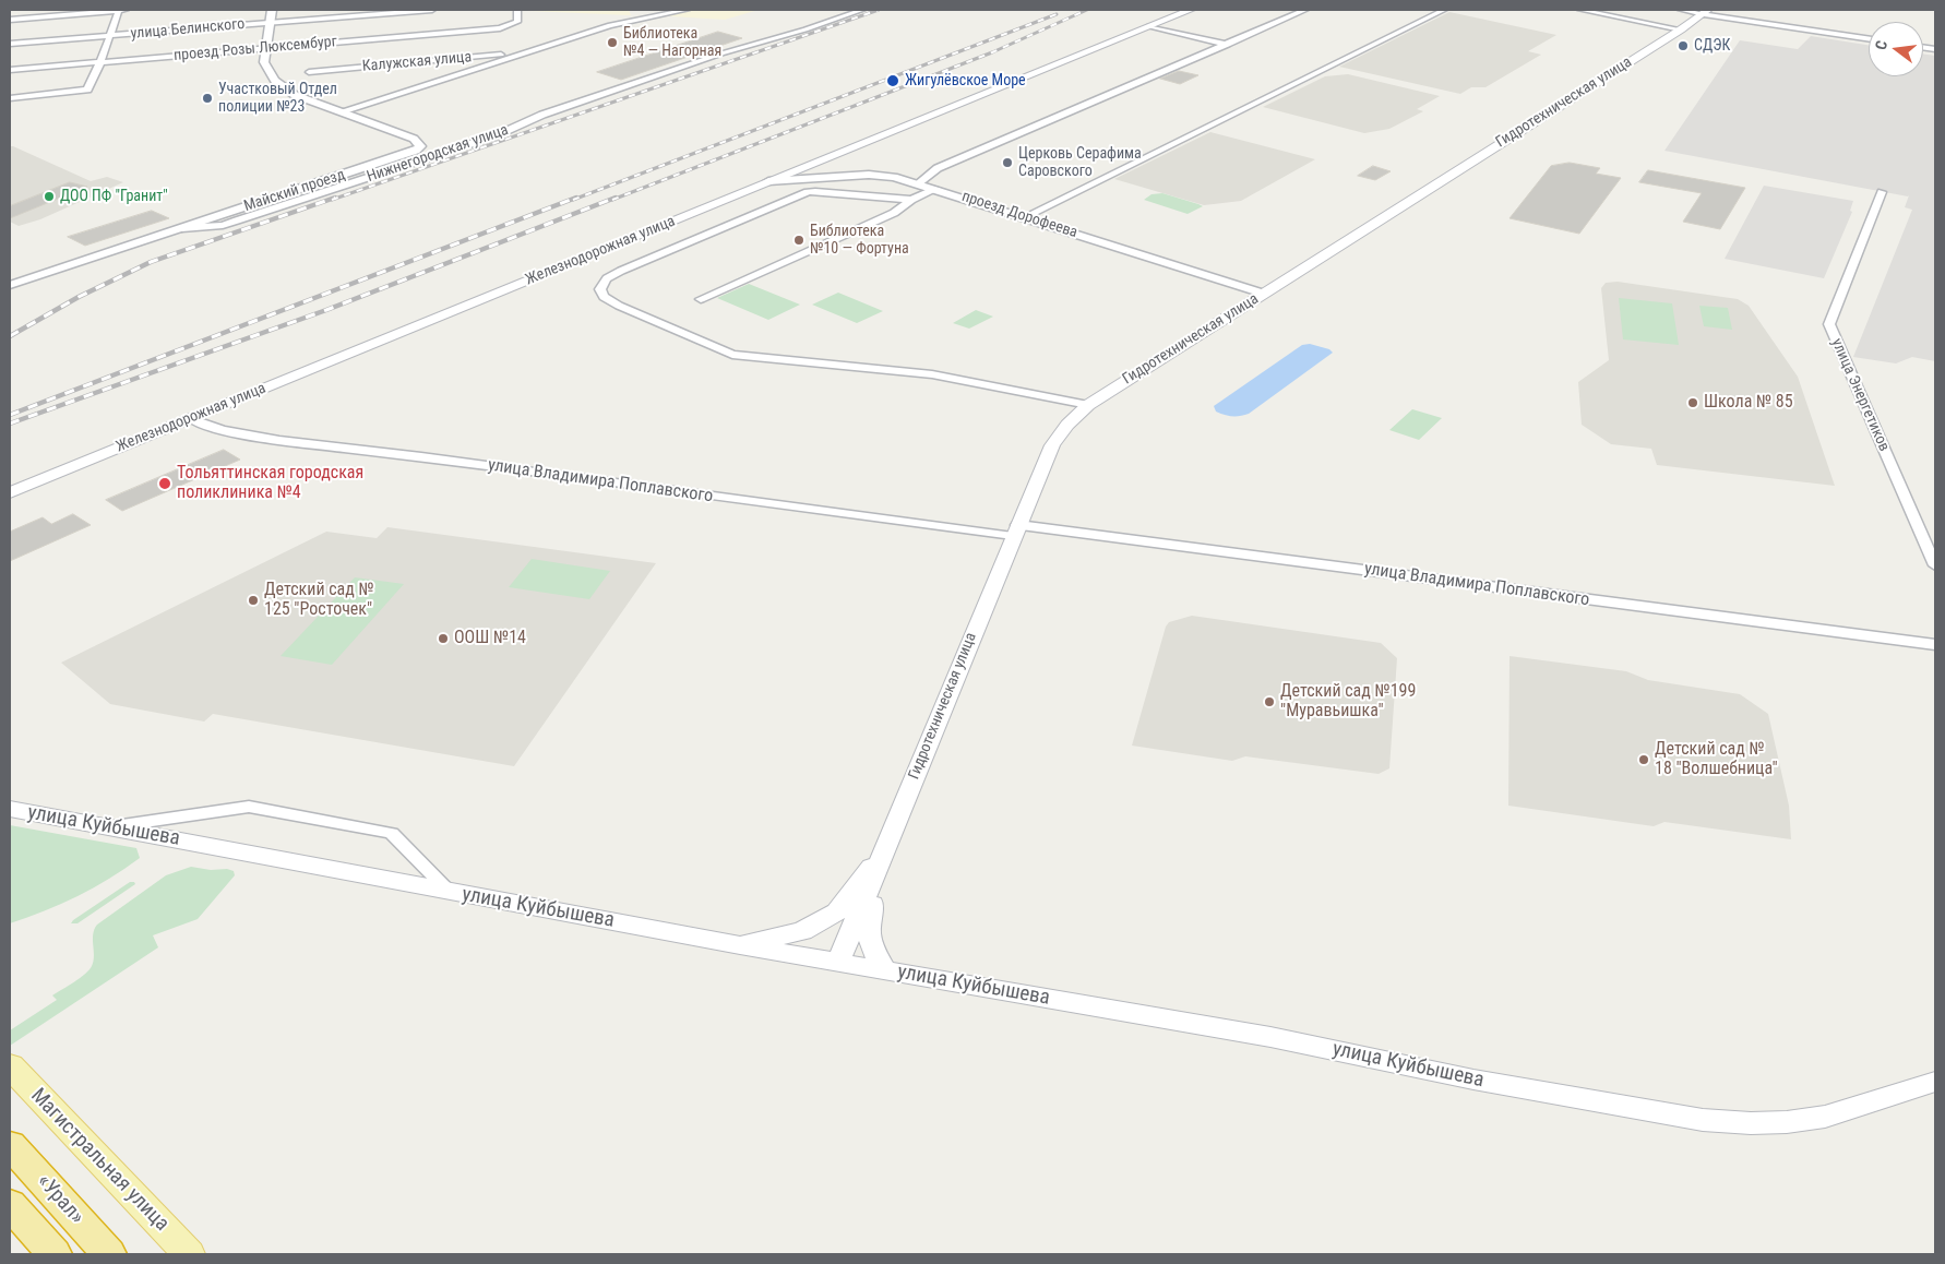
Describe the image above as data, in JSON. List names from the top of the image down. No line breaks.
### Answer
{"streets":{"highway":["«Урал»"],"main road":["Гидротехническая улица","Железнодорожная улица","улица Куйбышева","Магистральная улица"],"street":["улица Белинского","проезд Розы Люксембург","Калужская улица","Нижнегородская улица","Майский проезд","проезд Дорофеева","улица Энергетиков","улица Владимира Поплавского"]},"crossings":[["проезд Розы Люксембург","Майский проезд"],["Гидротехническая улица","проезд Дорофеева"],["Гидротехническая улица","улица Владимира Поплавского"],["Нижнегородская улица","Майский проезд"],["проезд Дорофеева","Железнодорожная улица"],["Железнодорожная улица","улица Владимира Поплавского"]],"places":["Библиотека №4 — Нагорная","СДЭК","Жигулёвское Море","Участковый Отдел полиции №23","Церковь Серафима Саровского","ДОО ПФ \"Гранит\"","Библиотека №10 — Фортуна","Школа № 85","Тольяттинская городская поликлиника №4","Детский сад № 125 \"Росточек\"","ООШ №14","Детский сад №199 \"Муравьишка\"","Детский сад № 18 \"Волшебница\""],"north":"left"}
